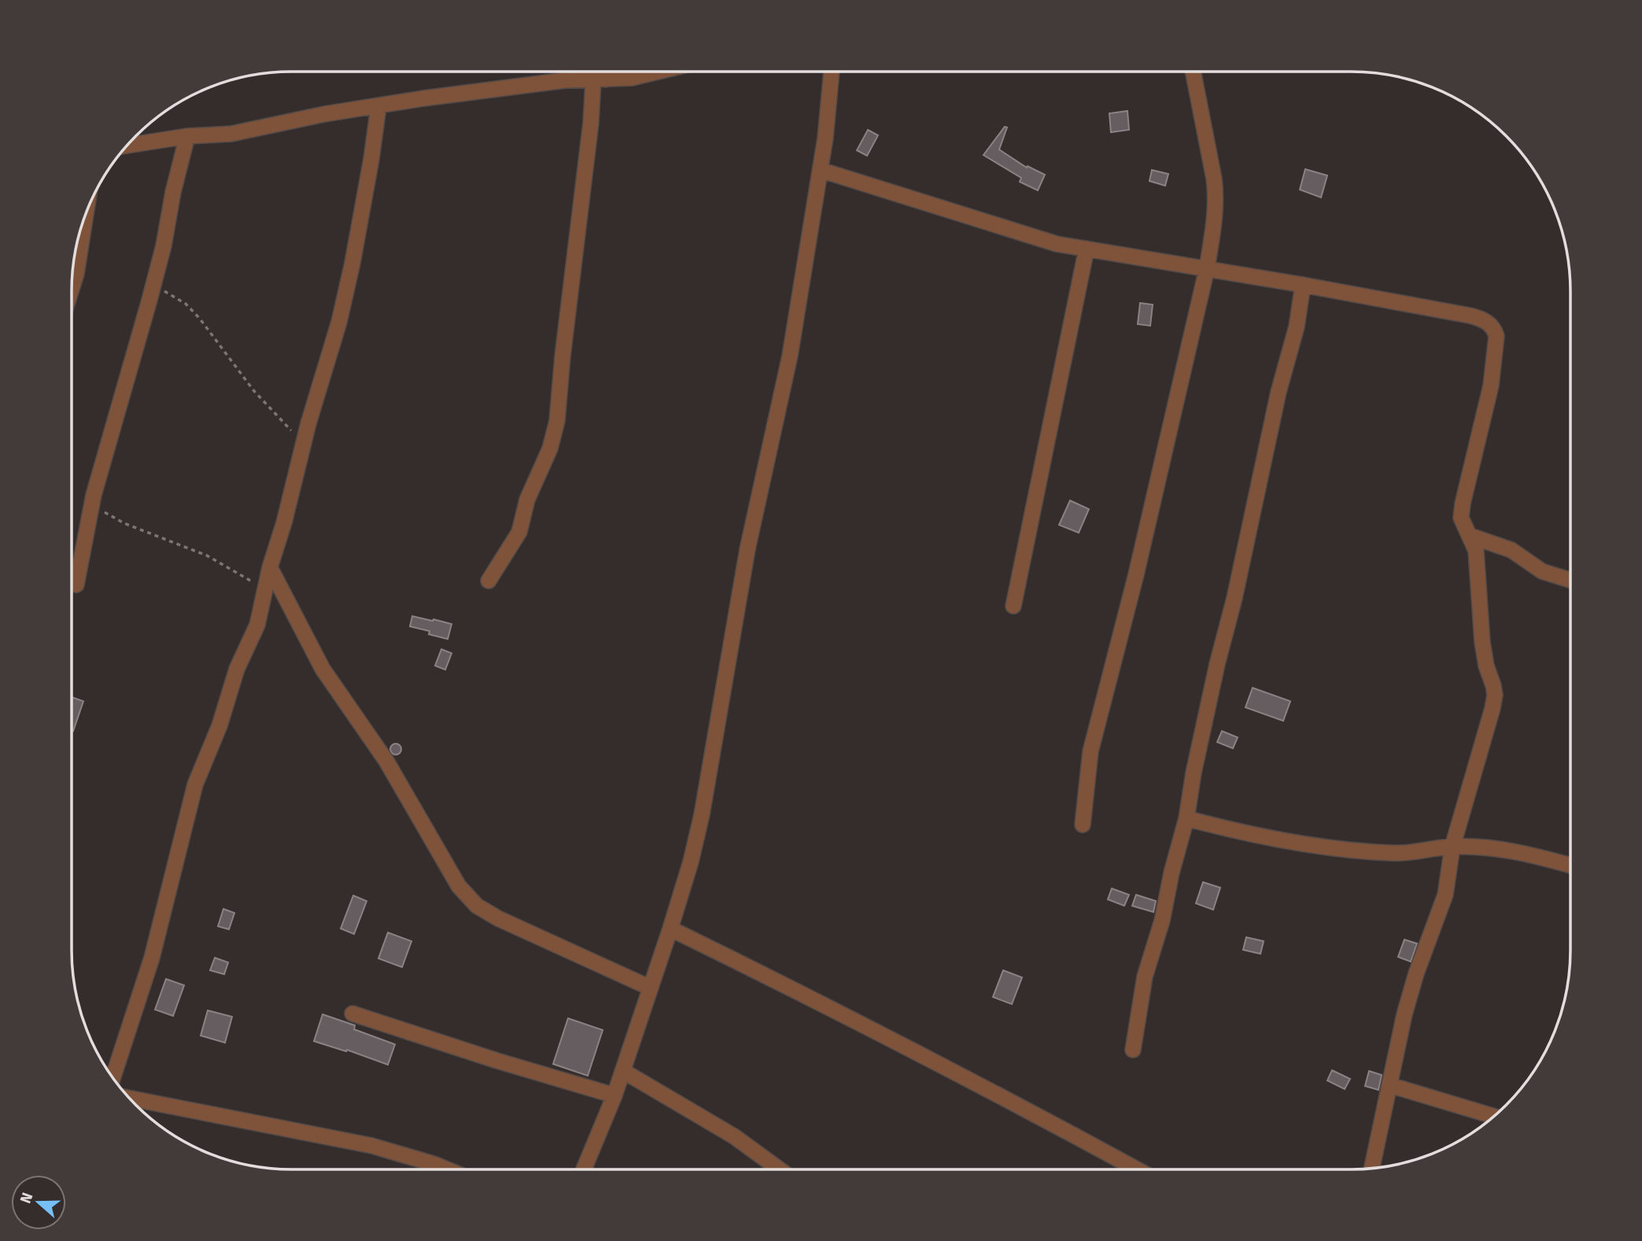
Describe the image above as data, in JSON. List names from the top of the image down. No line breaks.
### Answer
{"north":"left"}
